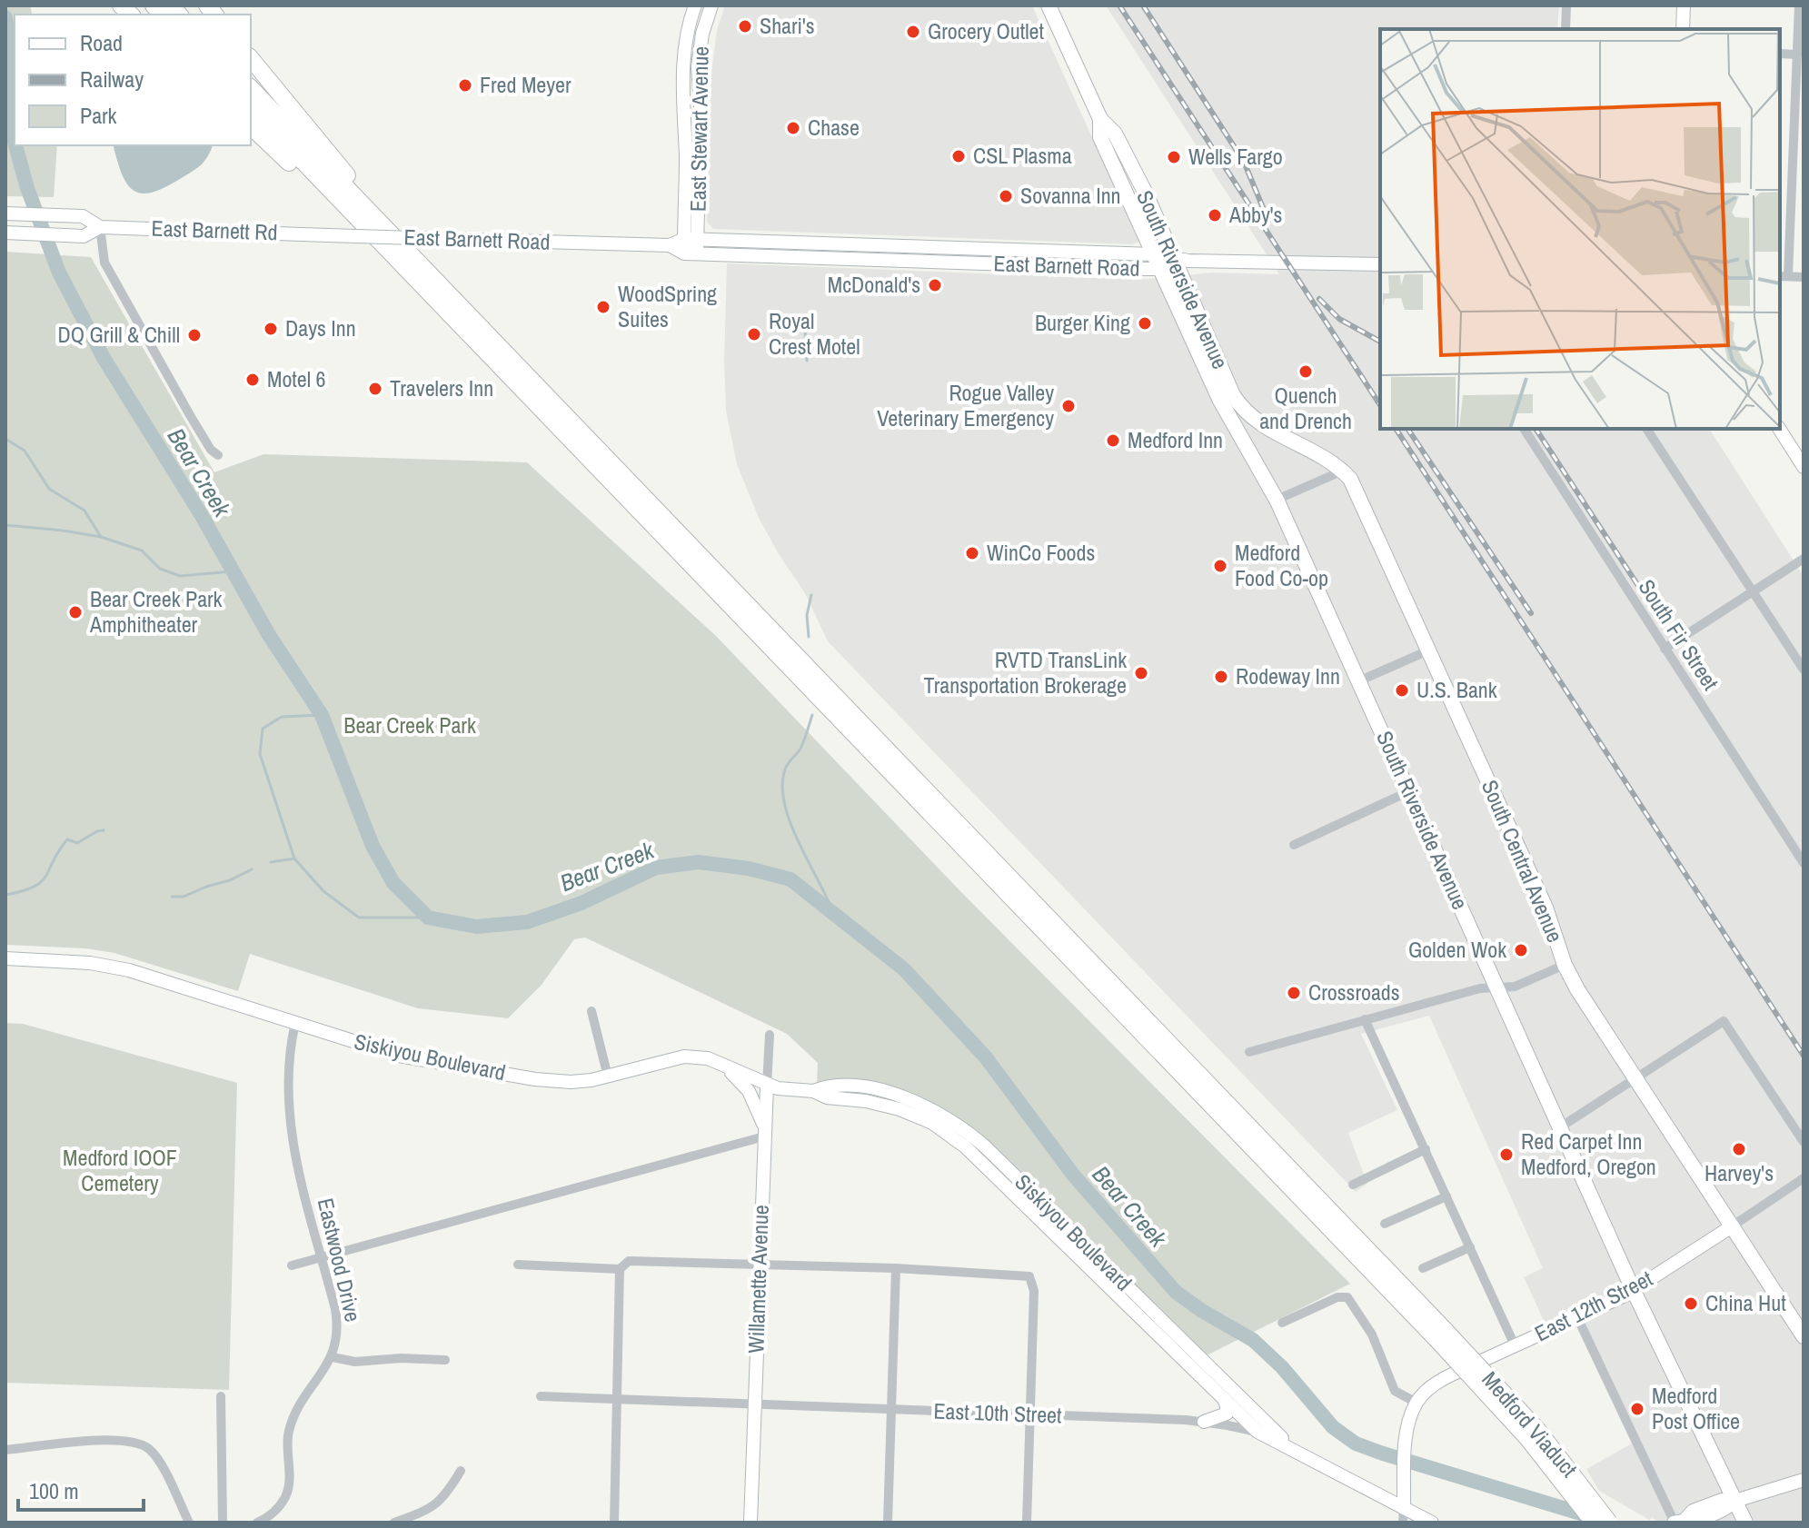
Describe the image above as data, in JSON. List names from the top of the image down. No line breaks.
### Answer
{"streets":{"highway":["Medford Viaduct"],"main road":["South Riverside Avenue","South Central Avenue"],"street":["East Stewart Avenue","East Barnett Rd","East Barnett Road","South Fir Street","Siskiyou Boulevard","Eastwood Drive","Willamette Avenue","East 12th Street","East 10th Street"]},"crossings":[["East Stewart Avenue","East Barnett Road"],["East Barnett Rd","East Barnett Road"],["East Barnett Road","South Riverside Avenue"],["South Riverside Avenue","South Central Avenue"],["South Riverside Avenue","East 12th Street"],["South Central Avenue","East 12th Street"],["Siskiyou Boulevard","Eastwood Drive"],["Siskiyou Boulevard","Willamette Avenue"],["Siskiyou Boulevard","East 10th Street"],["Willamette Avenue","East 10th Street"]],"water":["Bear Creek"],"parks":["Bear Creek Park","Medford IOOF Cemetery"],"places":["Shari's","Grocery Outlet","Fred Meyer","Chase","CSL Plasma","Wells Fargo","Sovanna Inn","Abby's","McDonald's","WoodSpring Suites","Burger King","Days Inn","Royal Crest Motel","DQ Grill & Chill","Quench and Drench","Motel 6","Travelers Inn","Rogue Valley Veterinary Emergency","Medford Inn","WinCo Foods","Medford Food Co-op","Bear Creek Park Amphitheater","RVTD TransLink Transportation Brokerage","Rodeway Inn","U.S. Bank","Golden Wok","Crossroads","Harvey's","Red Carpet Inn Medford, Oregon","China Hut","Medford Post Office"],"legend":["Road","Railway","Park"],"scale_bar":"100 m"}
